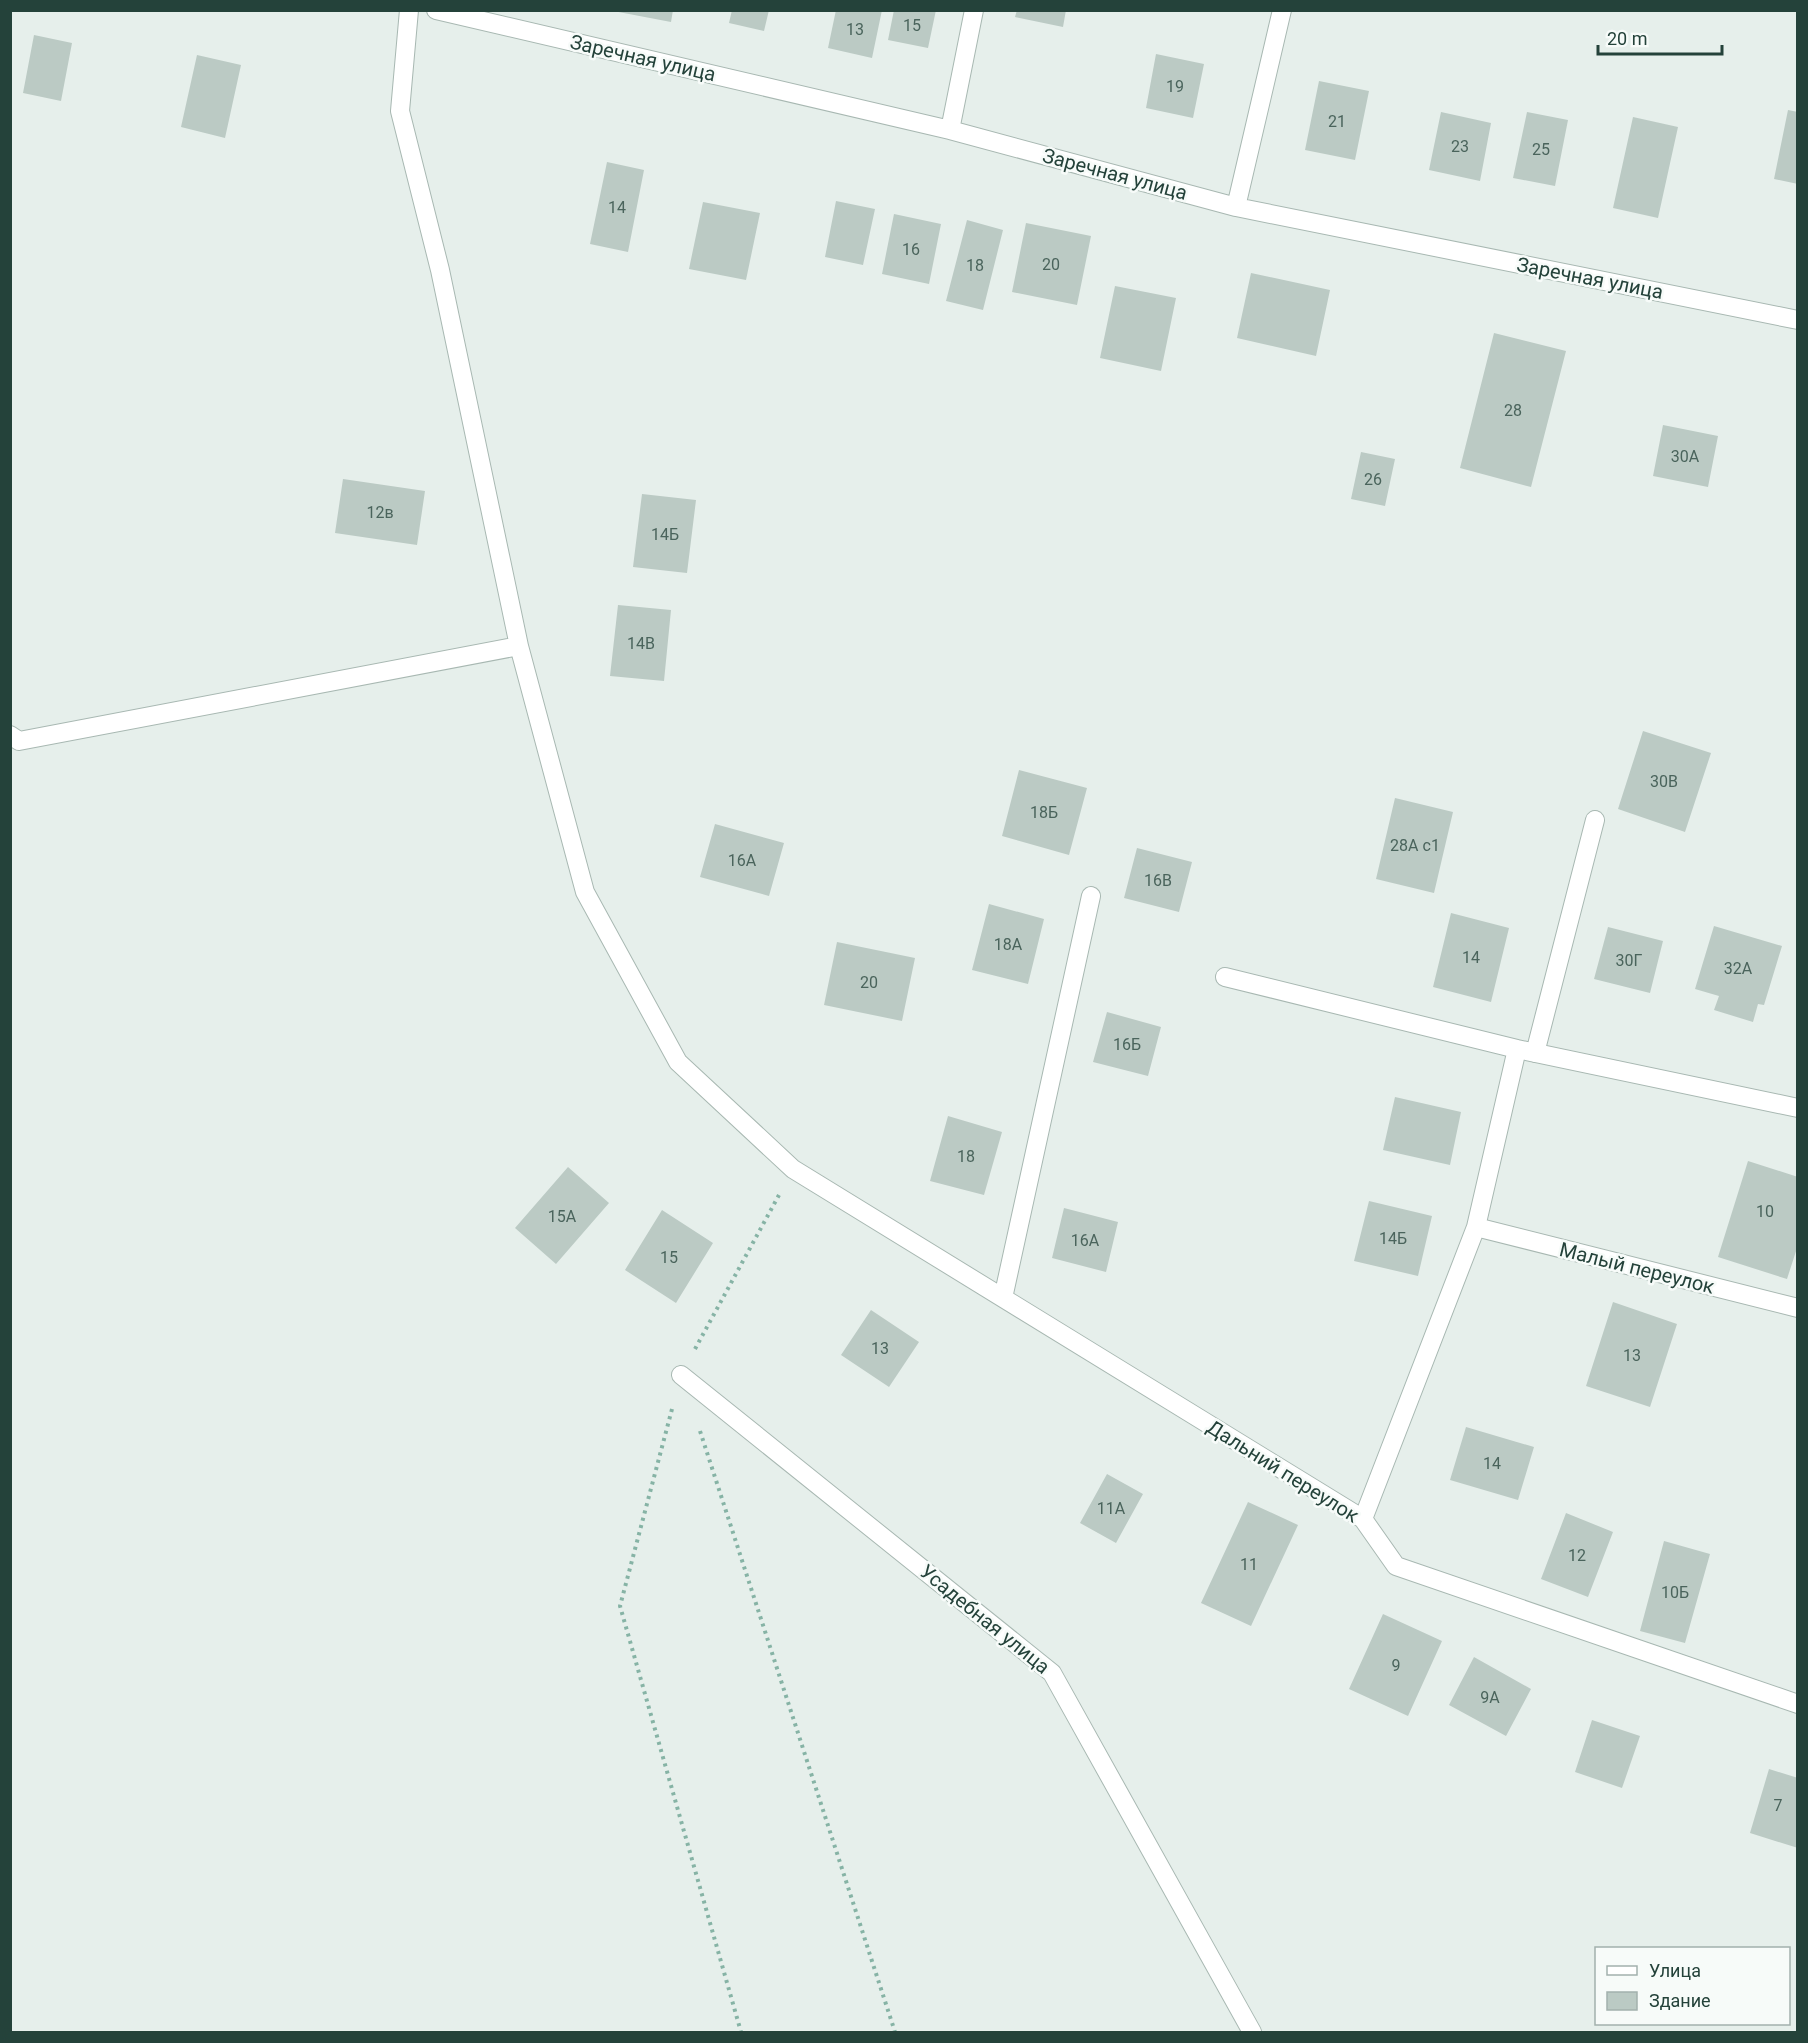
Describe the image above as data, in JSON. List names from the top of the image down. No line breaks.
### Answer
{"streets":{"street":["Заречная улица","Малый переулок","Дальний переулок","Усадебная улица"]},"house_numbers":["15","13","19","21","23","25","14","16","20","18","28","30А","26","12в","14Б","14В","30В","18Б","28А с1","16А","16В","18А","14","30Г","32А","20","16Б","18","10","15А","14Б","16А","15","13","13","14","11А","12","11","10Б","9","9А","7"],"legend":["Улица","Здание"],"scale_bar":"20 m"}
